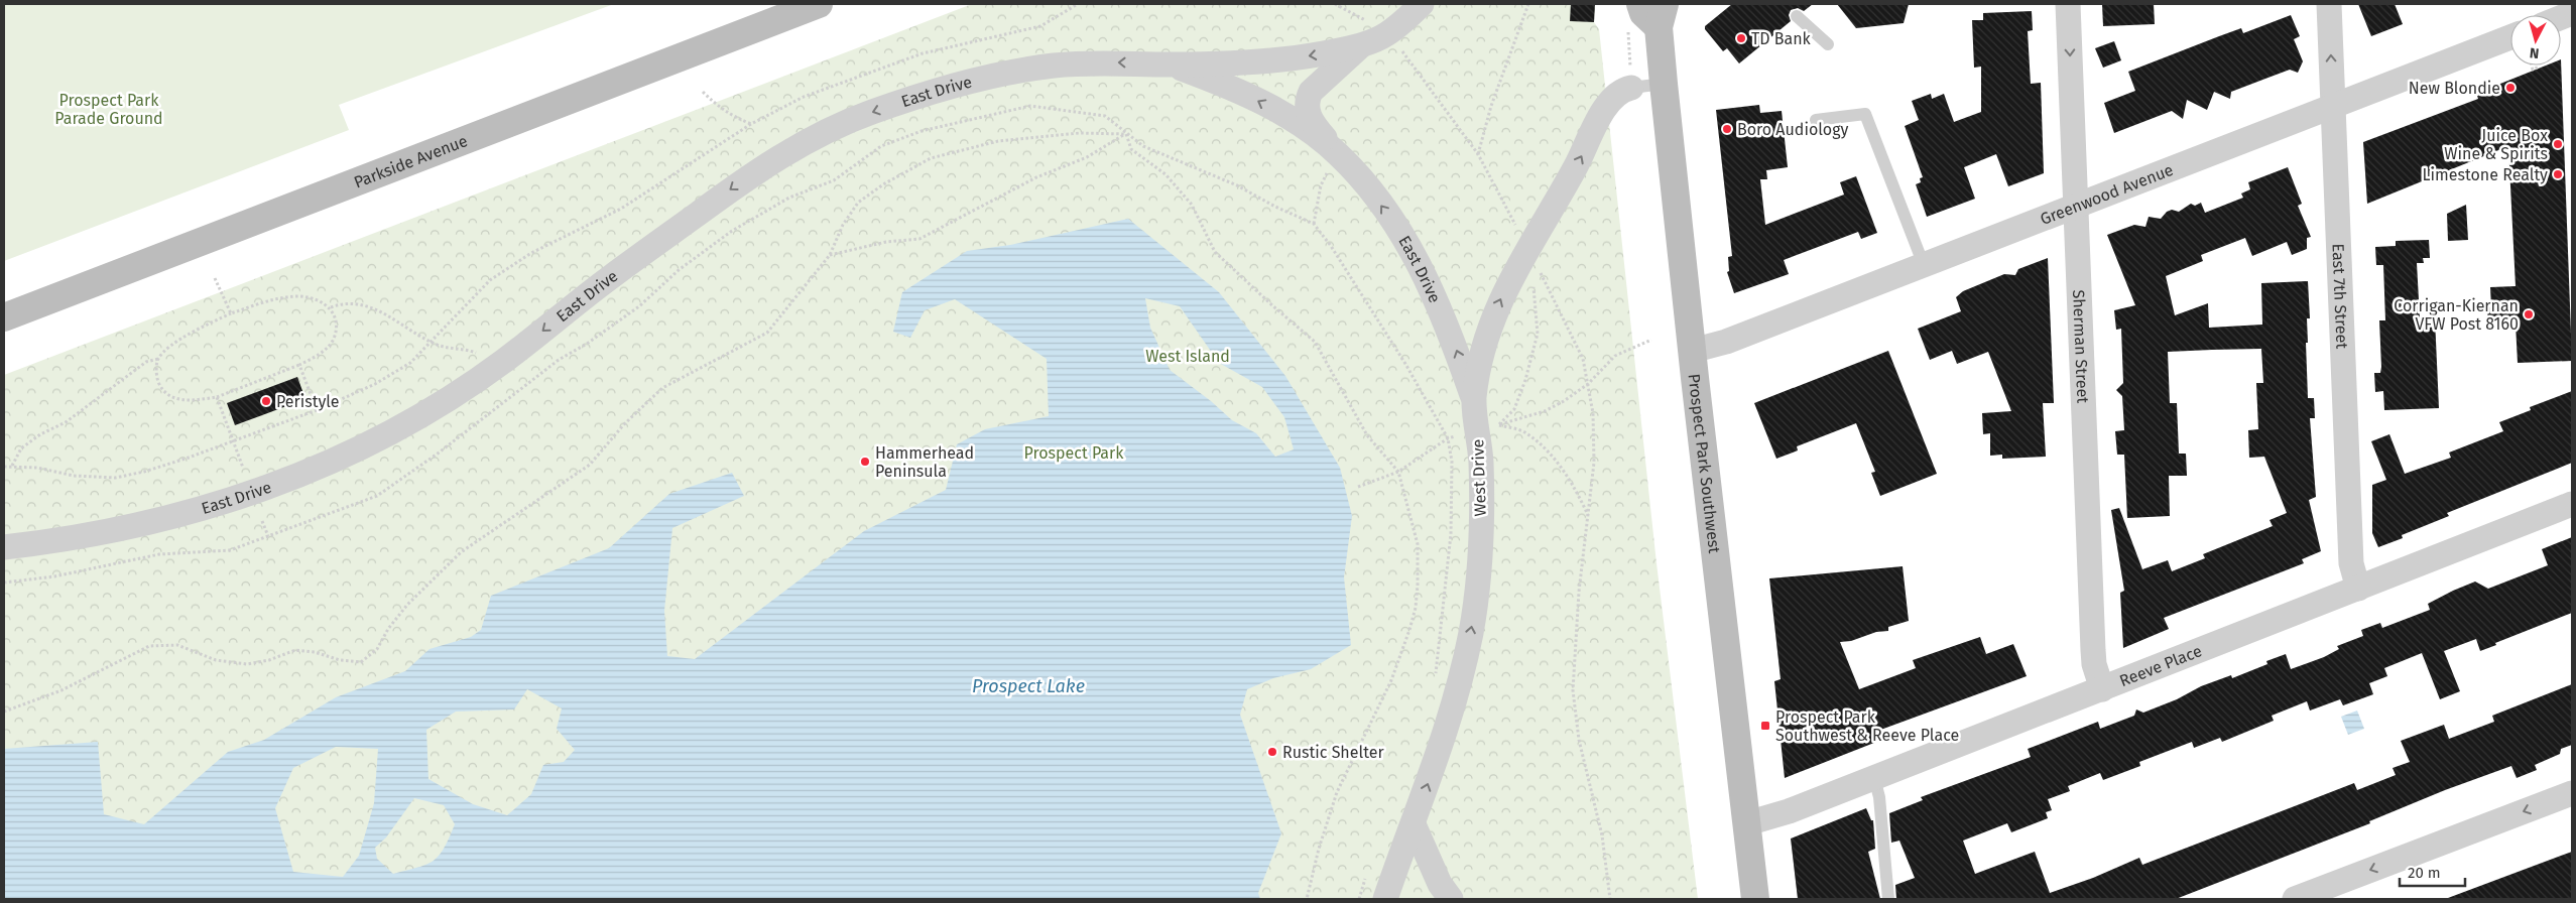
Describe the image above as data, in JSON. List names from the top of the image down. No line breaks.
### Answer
{"streets":{"street":["East Drive","Parkside Avenue","Greenwood Avenue","East 7th Street","Sherman Street","Prospect Park Southwest","West Drive","Reeve Place"]},"crossings":[["East Drive","West Drive"],["Greenwood Avenue","East 7th Street"],["Greenwood Avenue","Sherman Street"],["Greenwood Avenue","Prospect Park Southwest"],["East 7th Street","Reeve Place"],["Sherman Street","Reeve Place"],["Prospect Park Southwest","Reeve Place"]],"one_way":["East Drive","West Drive"],"water":["Prospect Lake"],"parks":["Prospect Park Parade Ground","West Island","Prospect Park"],"places":{"other":["TD Bank","New Blondie","Boro Audiology","Juice Box Wine & Spirits","Limestone Realty","Corrigan-Kiernan VFW Post 8160","Peristyle","Hammerhead Peninsula","Rustic Shelter"],"transit":["Prospect Park Southwest & Reeve Place"]},"scale_bar":"20 m","north":"bottom"}
